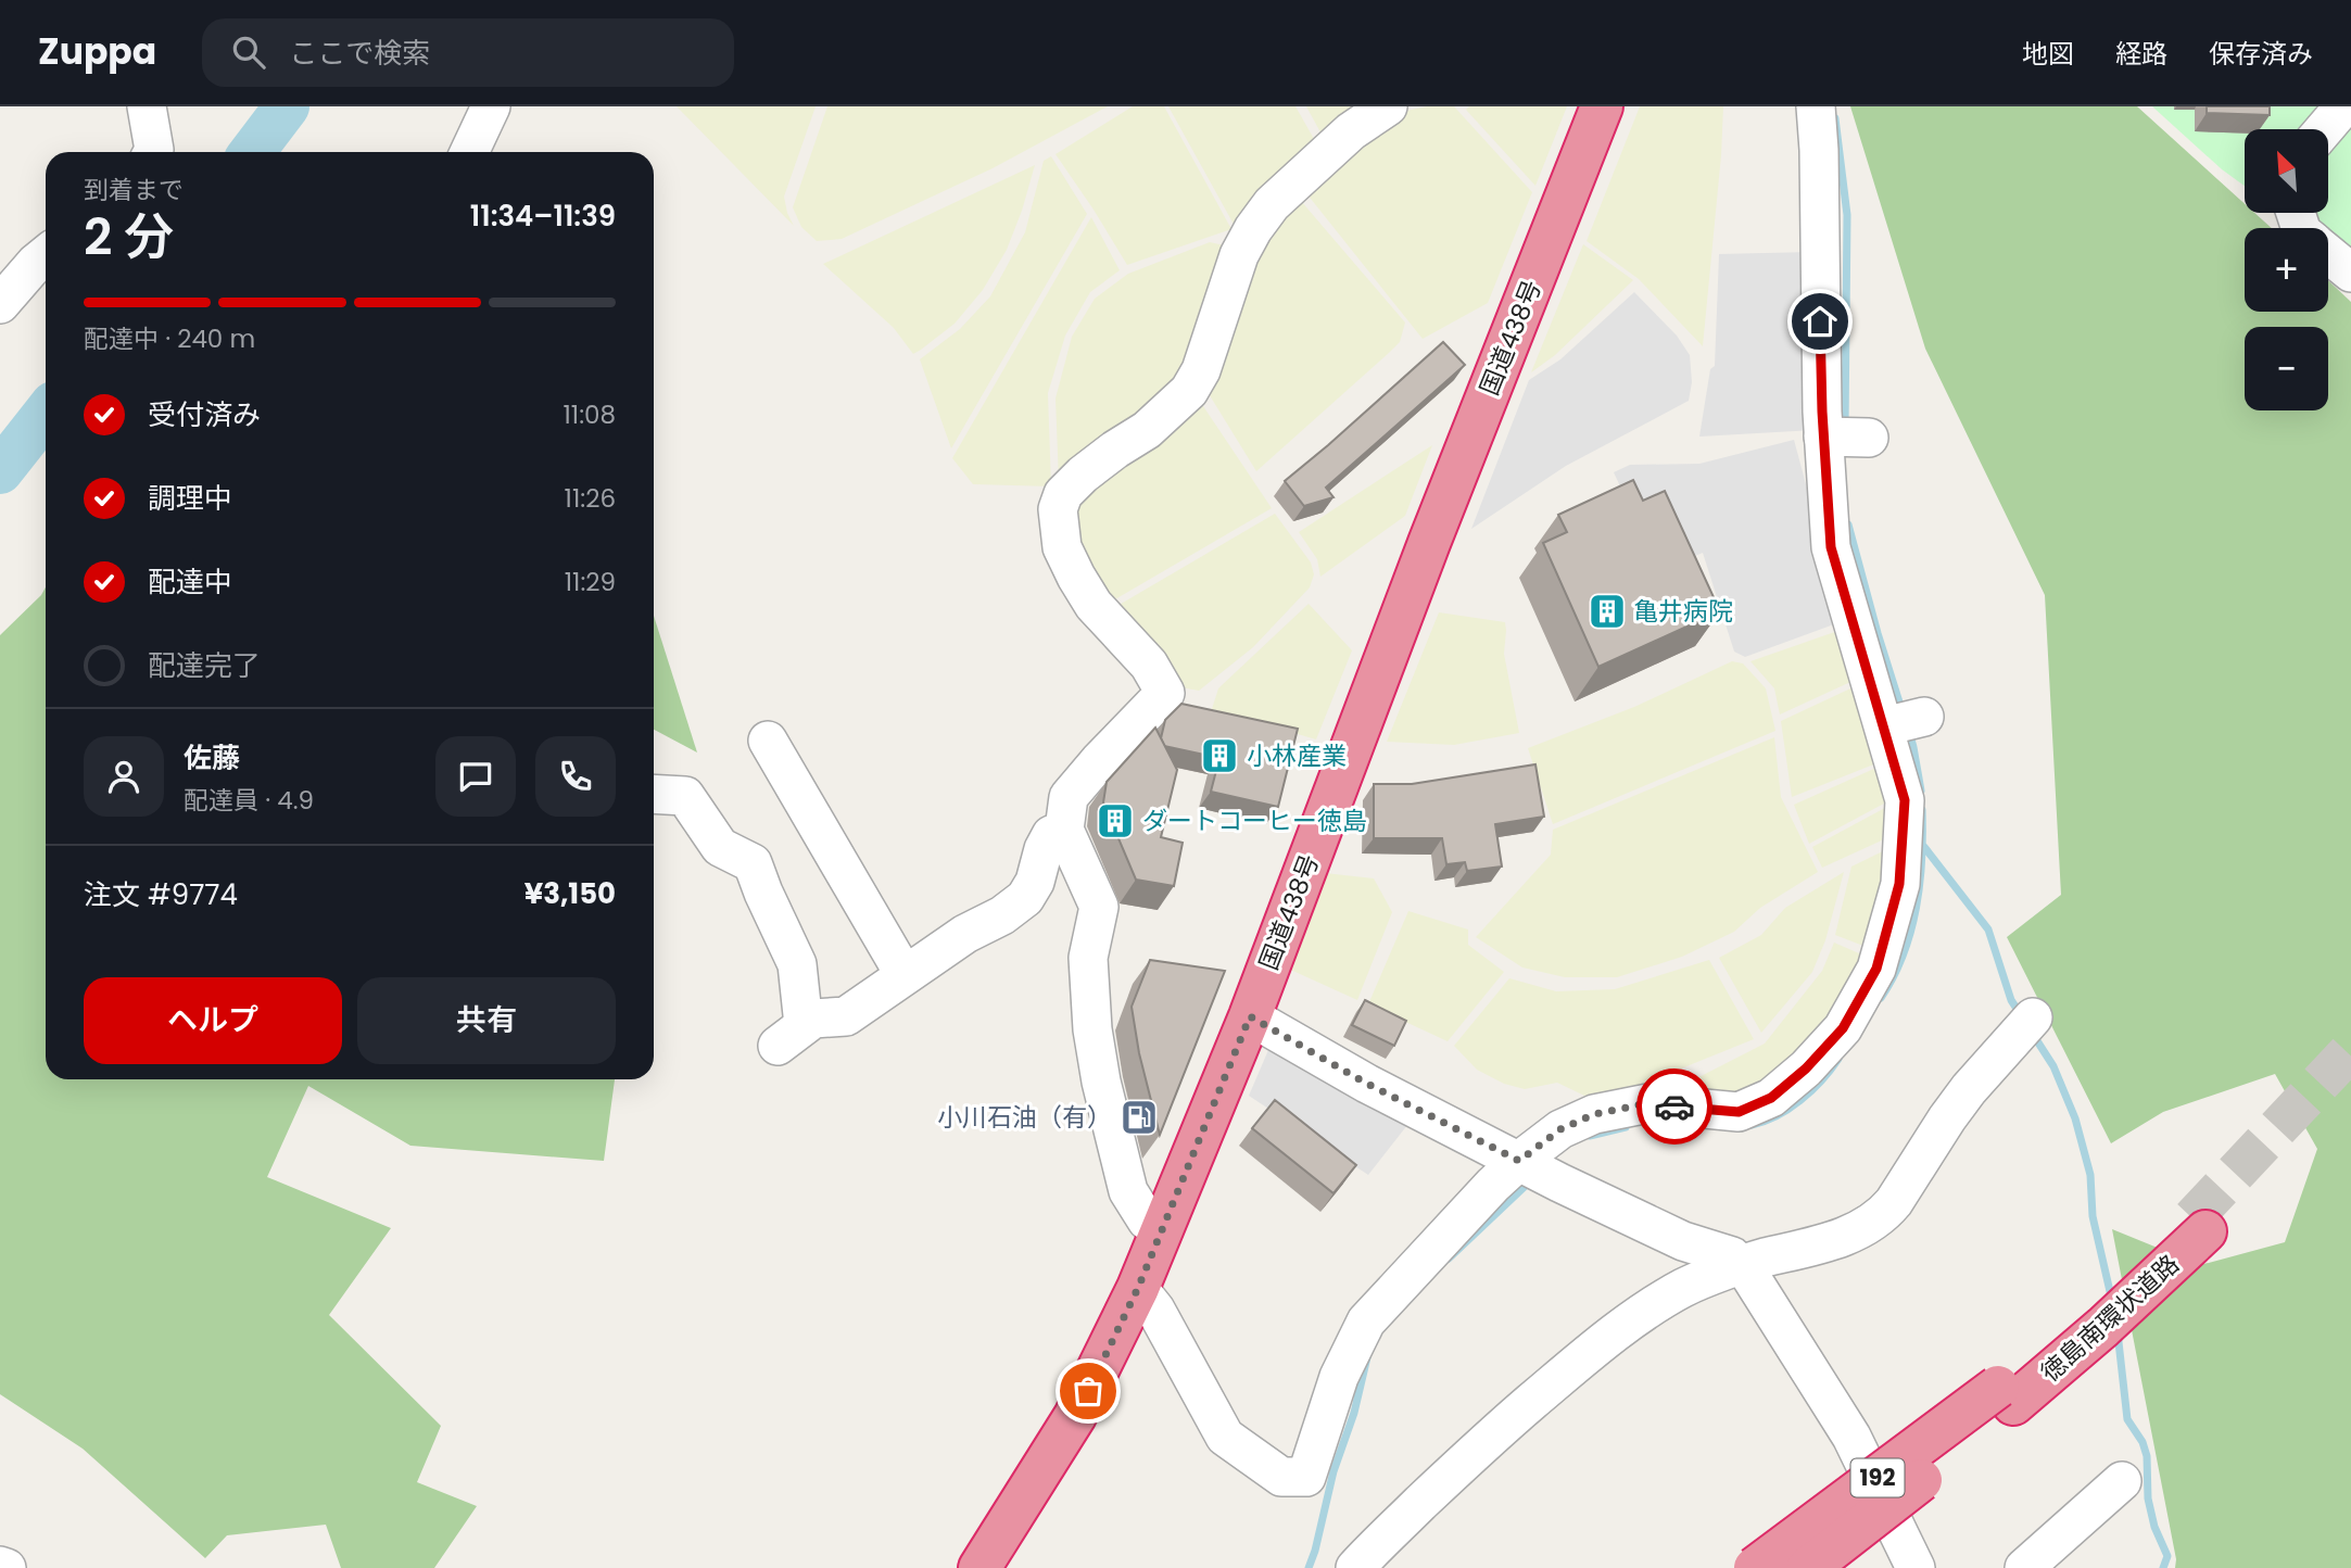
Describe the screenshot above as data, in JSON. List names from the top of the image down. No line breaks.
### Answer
{"streets":{"highway":["国道438号","徳島南環状道路","192"]},"crossings":[["徳島南環状道路","192"]],"places":{"building":["亀井病院","小林産業","ダートコーヒー徳島"],"fuel station":["小川石油（有）"]},"north":"top left","page":{"header":"Zuppa","search":"ここで検索","nav":["地図","経路","保存済み"],"map_buttons":["+","−"],"heading":["2 分","到着まで","11:34–11:39"],"panel":["佐藤","配達員 · 4.9","注文 #9774","¥3,150"],"bar":"配達中 · 240 m","list":[["受付済み","11:08"],["調理中","11:26"],["配達中","11:29"],"配達完了"],"buttons":["ヘルプ","共有"]}}
